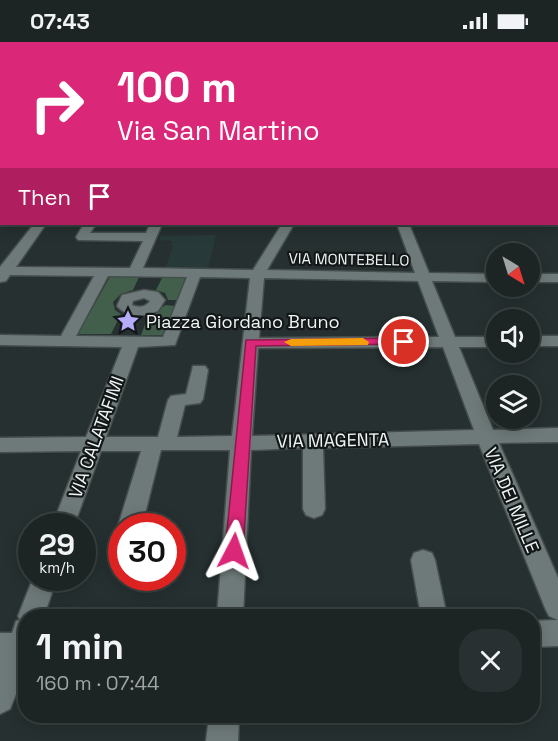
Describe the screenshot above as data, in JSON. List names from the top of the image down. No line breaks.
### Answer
{"streets":{"street":["VIA MONTEBELLO","VIA CALATAFIMI","VIA MAGENTA","VIA DEI MILLE"]},"crossings":[["VIA MONTEBELLO","VIA DEI MILLE"],["VIA CALATAFIMI","VIA MAGENTA"],["VIA MAGENTA","VIA DEI MILLE"]],"places":{"place":["Piazza Giordano Bruno"]},"north":"bottom right","page":{"status":"07:43","turn":["100 m","Via San Martino"],"then":"Then","speed":"29 km/h","limit":"30","heading":["1 min","160 m · 07:44"]}}
